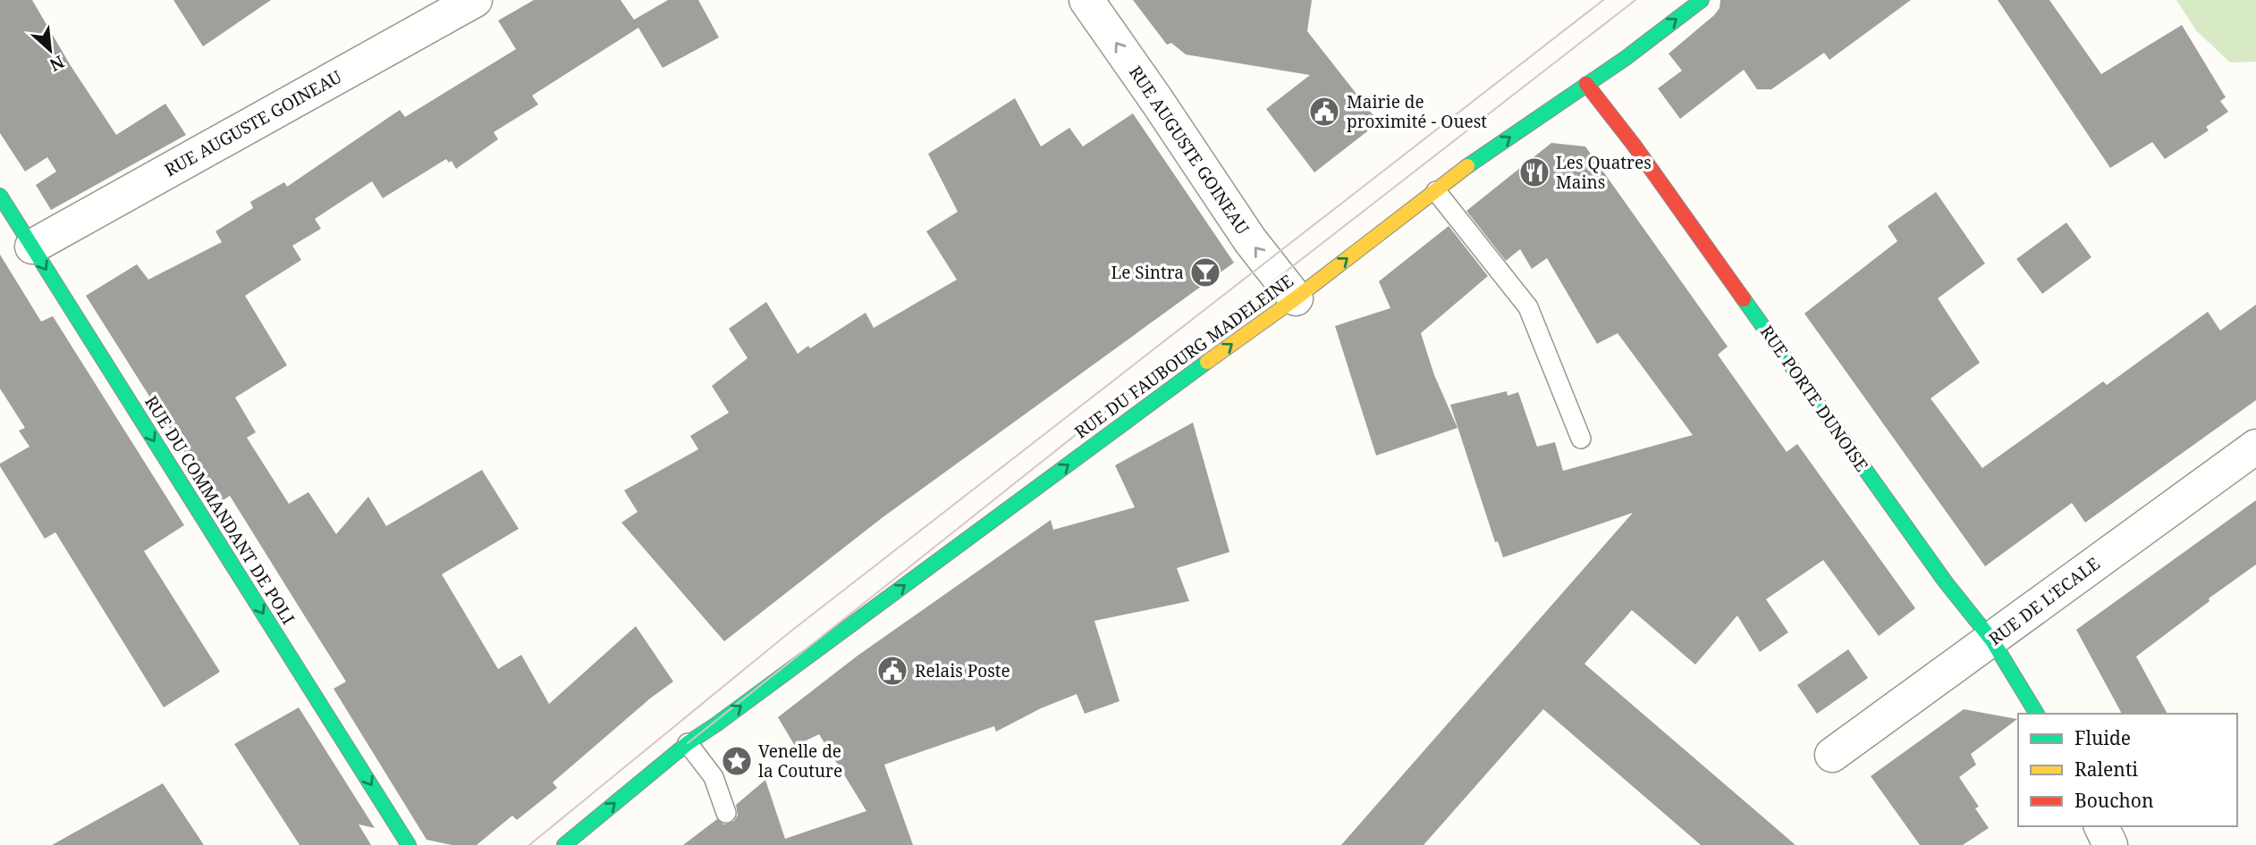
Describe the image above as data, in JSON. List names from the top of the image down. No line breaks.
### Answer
{"streets":{"street":["RUE AUGUSTE GOINEAU","RUE DU FAUBOURG MADELEINE","RUE PORTE DUNOISE","RUE DU COMMANDANT DE POLI","RUE DE L'ECALE"]},"crossings":[["RUE AUGUSTE GOINEAU","RUE DU FAUBOURG MADELEINE"],["RUE AUGUSTE GOINEAU","RUE DU COMMANDANT DE POLI"],["RUE DU FAUBOURG MADELEINE","RUE PORTE DUNOISE"],["RUE PORTE DUNOISE","RUE DE L'ECALE"]],"one_way":["RUE AUGUSTE GOINEAU","RUE DU FAUBOURG MADELEINE","RUE DU COMMANDANT DE POLI"],"places":{"public building":["Mairie de proximité - Ouest","Relais Poste"],"restaurant":["Les Quatres Mains"],"bar":["Le Sintra"],"place":["Venelle de la Couture"]},"legend":["Fluide","Ralenti","Bouchon"],"north":"bottom right"}
